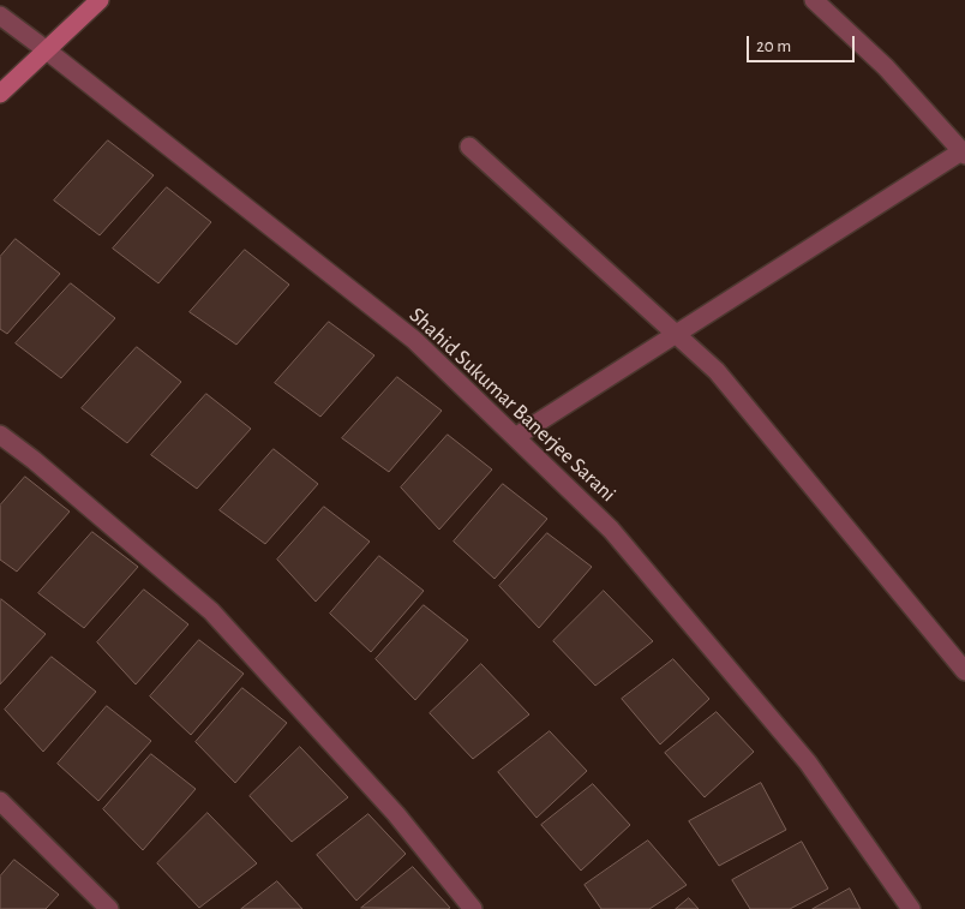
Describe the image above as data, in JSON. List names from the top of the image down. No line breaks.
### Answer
{"streets":{"street":["Shahid Sukumar Banerjee Sarani"]},"scale_bar":"20 m"}
